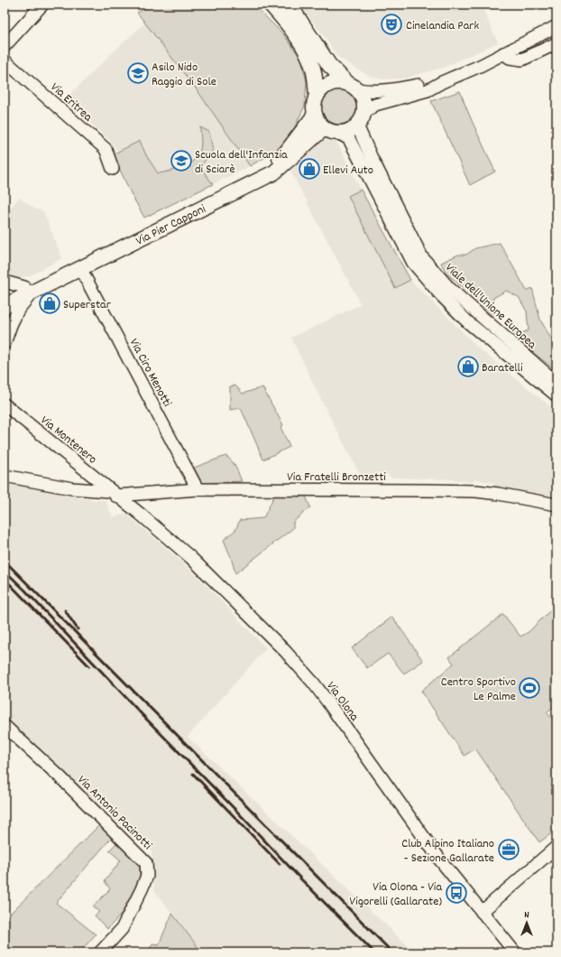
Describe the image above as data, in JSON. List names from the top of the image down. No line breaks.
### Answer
{"streets":{"main road":["Via Pier Capponi"],"street":["Via Eritrea","Viale dell'Unione Europea","Via Ciro Menotti","Via Montenero","Via Fratelli Bronzetti","Via Olona","Via Antonio Pacinotti"]},"crossings":[["Via Pier Capponi","Viale dell'Unione Europea"],["Via Pier Capponi","Via Ciro Menotti"],["Via Ciro Menotti","Via Fratelli Bronzetti"],["Via Montenero","Via Fratelli Bronzetti"],["Via Montenero","Via Olona"],["Via Fratelli Bronzetti","Via Olona"]],"places":{"theatre":["Cinelandia Park"],"school or university":["Asilo Nido Raggio di Sole","Scuola dell'Infanzia di Sciarè"],"shop":["Ellevi Auto","Superstar","Baratelli"],"sports":["Centro Sportivo Le Palme"],"office":["Club Alpino Italiano - Sezione Gallarate"],"bus stop":["Via Olona - Via Vigorelli (Gallarate)"]},"north":"top"}
